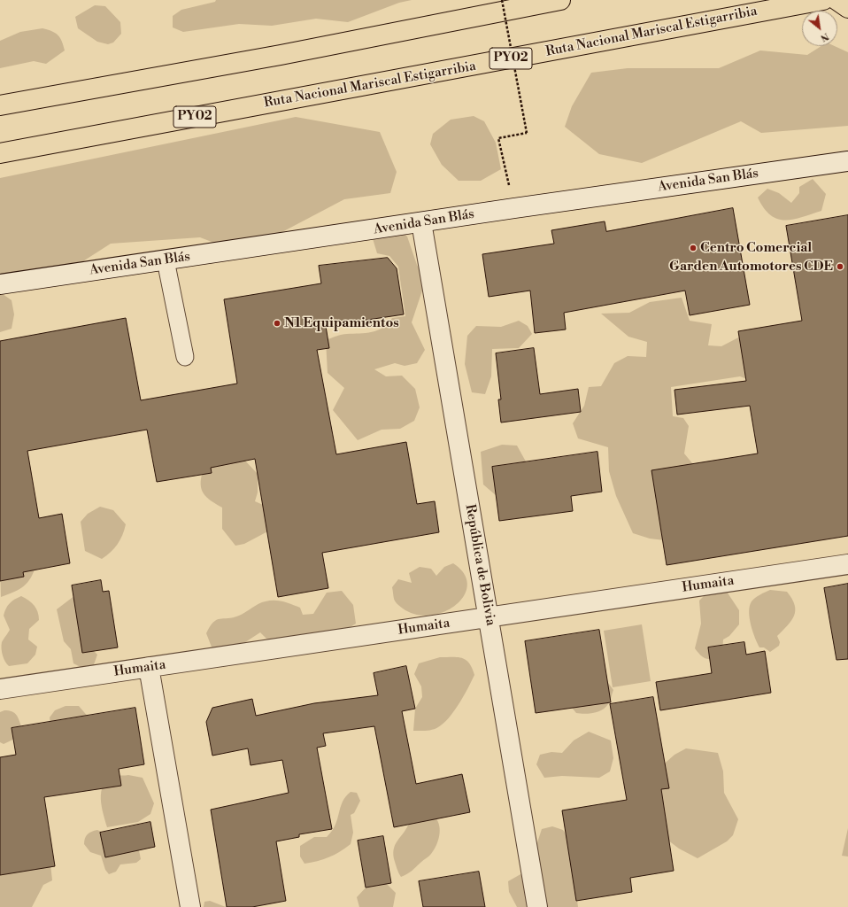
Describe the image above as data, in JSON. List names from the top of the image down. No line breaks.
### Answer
{"streets":{"highway":["Ruta Nacional Mariscal Estigarribia","PY02"],"street":["Avenida San Blás","República de Bolivia","Humaita"]},"crossings":[["Avenida San Blás","República de Bolivia"],["República de Bolivia","Humaita"]],"places":["Centro Comercial","Garden Automotores CDE","N1 Equipamientos"],"north":"bottom right"}
